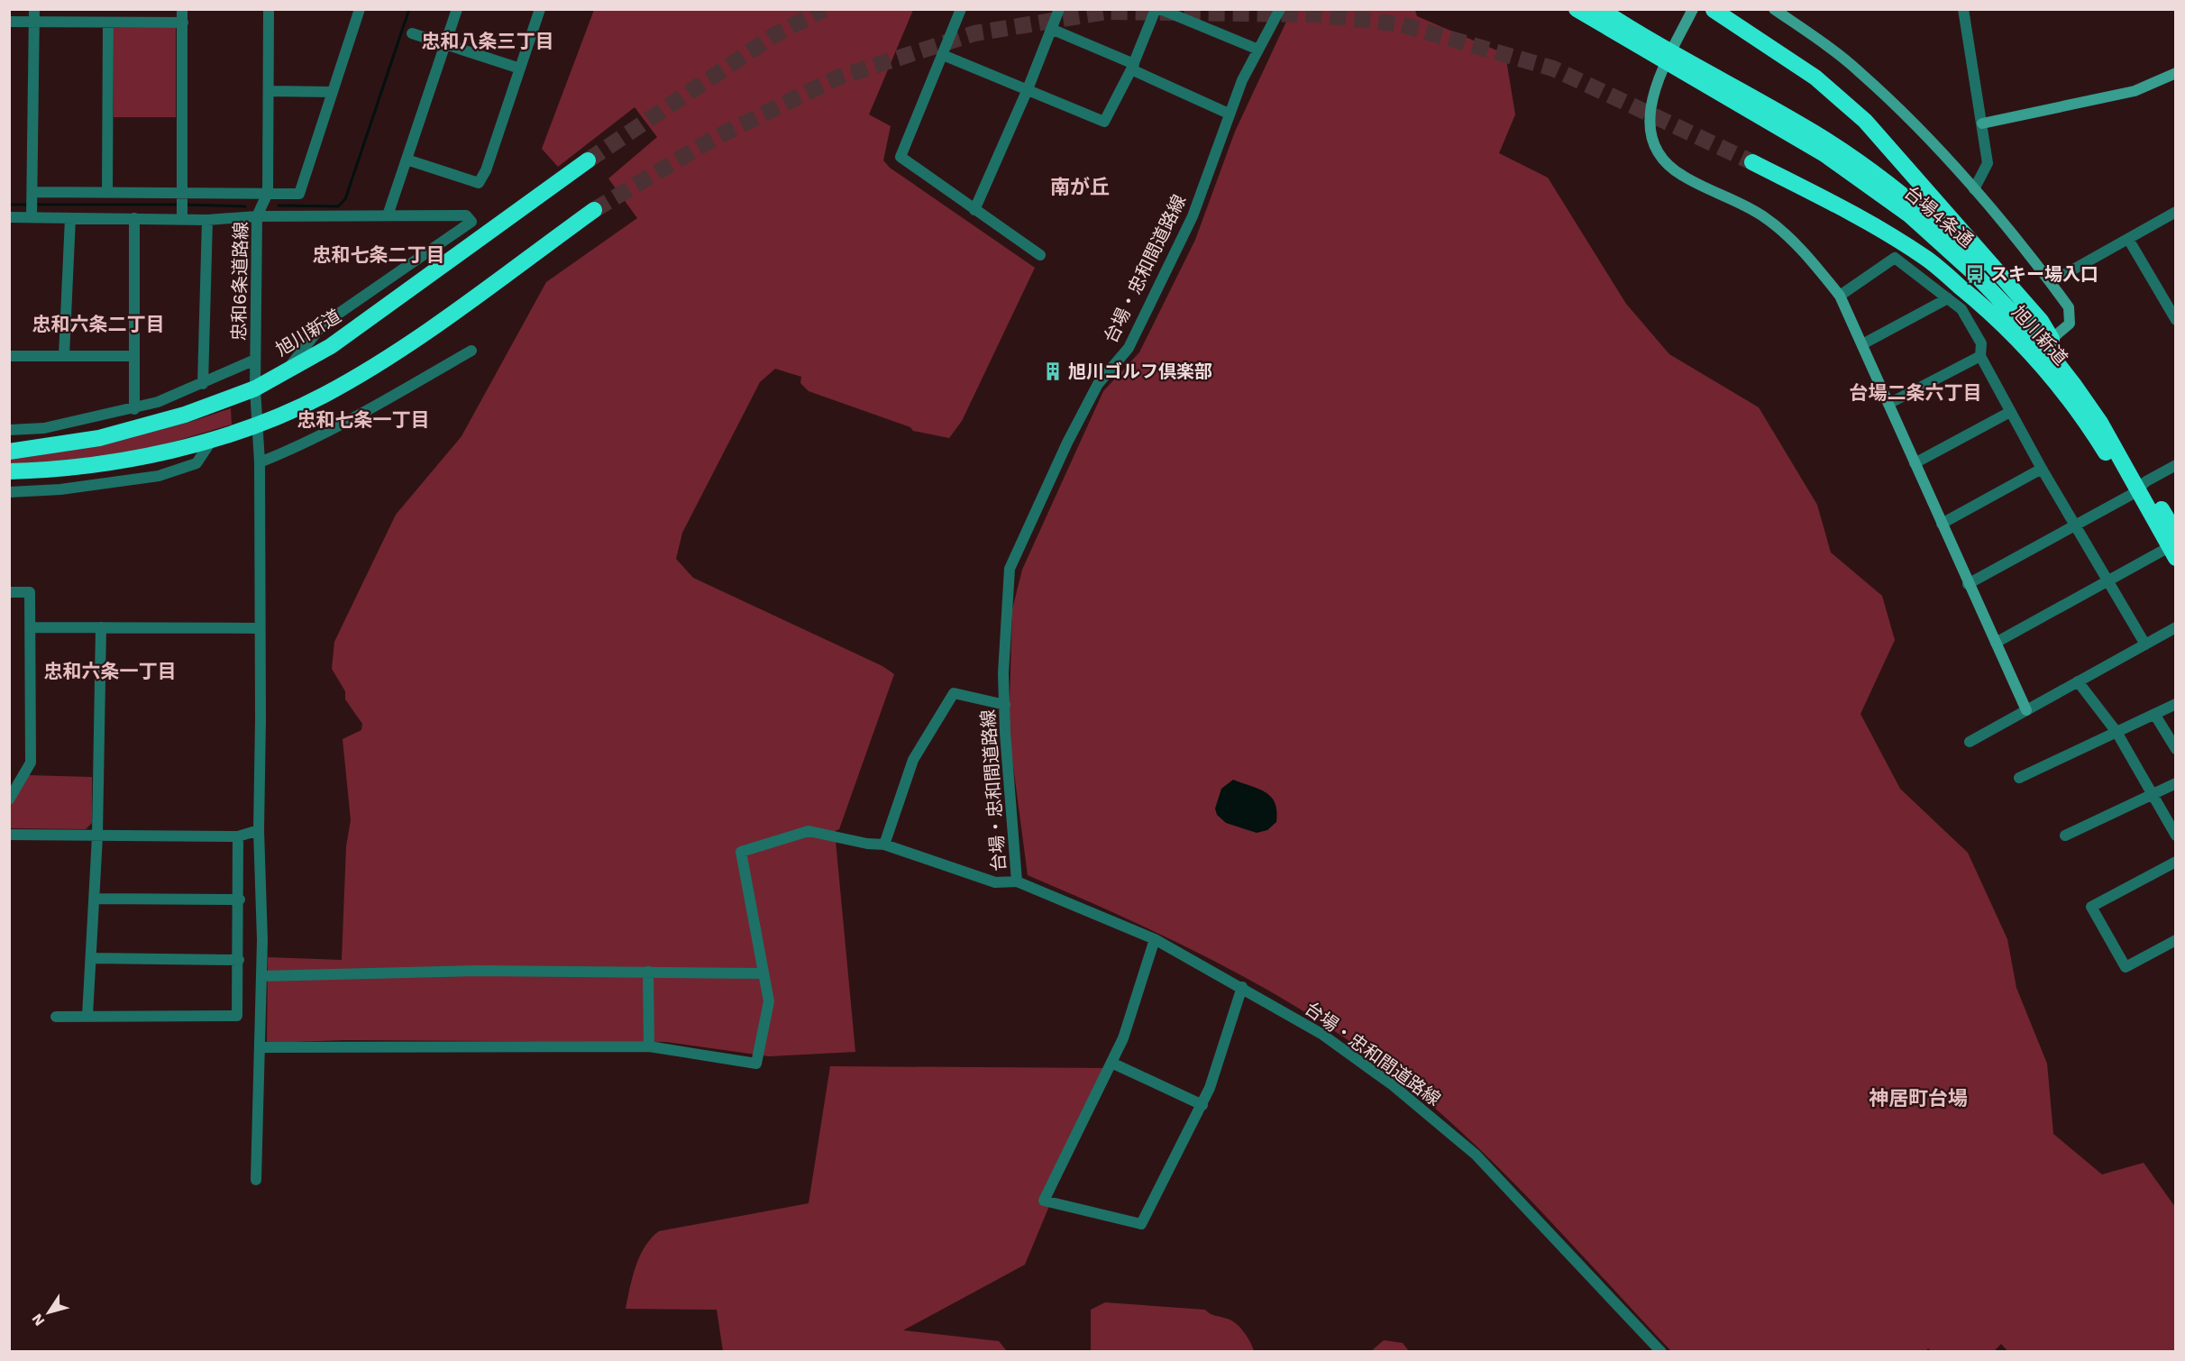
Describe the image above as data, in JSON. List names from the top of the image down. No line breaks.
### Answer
{"streets":{"highway":["台場4条通","旭川新道"],"street":["台場・忠和間道路線","忠和6条道路線"]},"crossings":[["台場4条通","旭川新道"],["忠和6条道路線","旭川新道"]],"districts":["忠和八条三丁目","南が丘","忠和七条二丁目","忠和六条二丁目","台場二条六丁目","忠和七条一丁目","忠和六条一丁目","神居町台場"],"places":{"bus stop":["スキー場入口"],"building":["旭川ゴルフ倶楽部"]},"north":"bottom left"}
